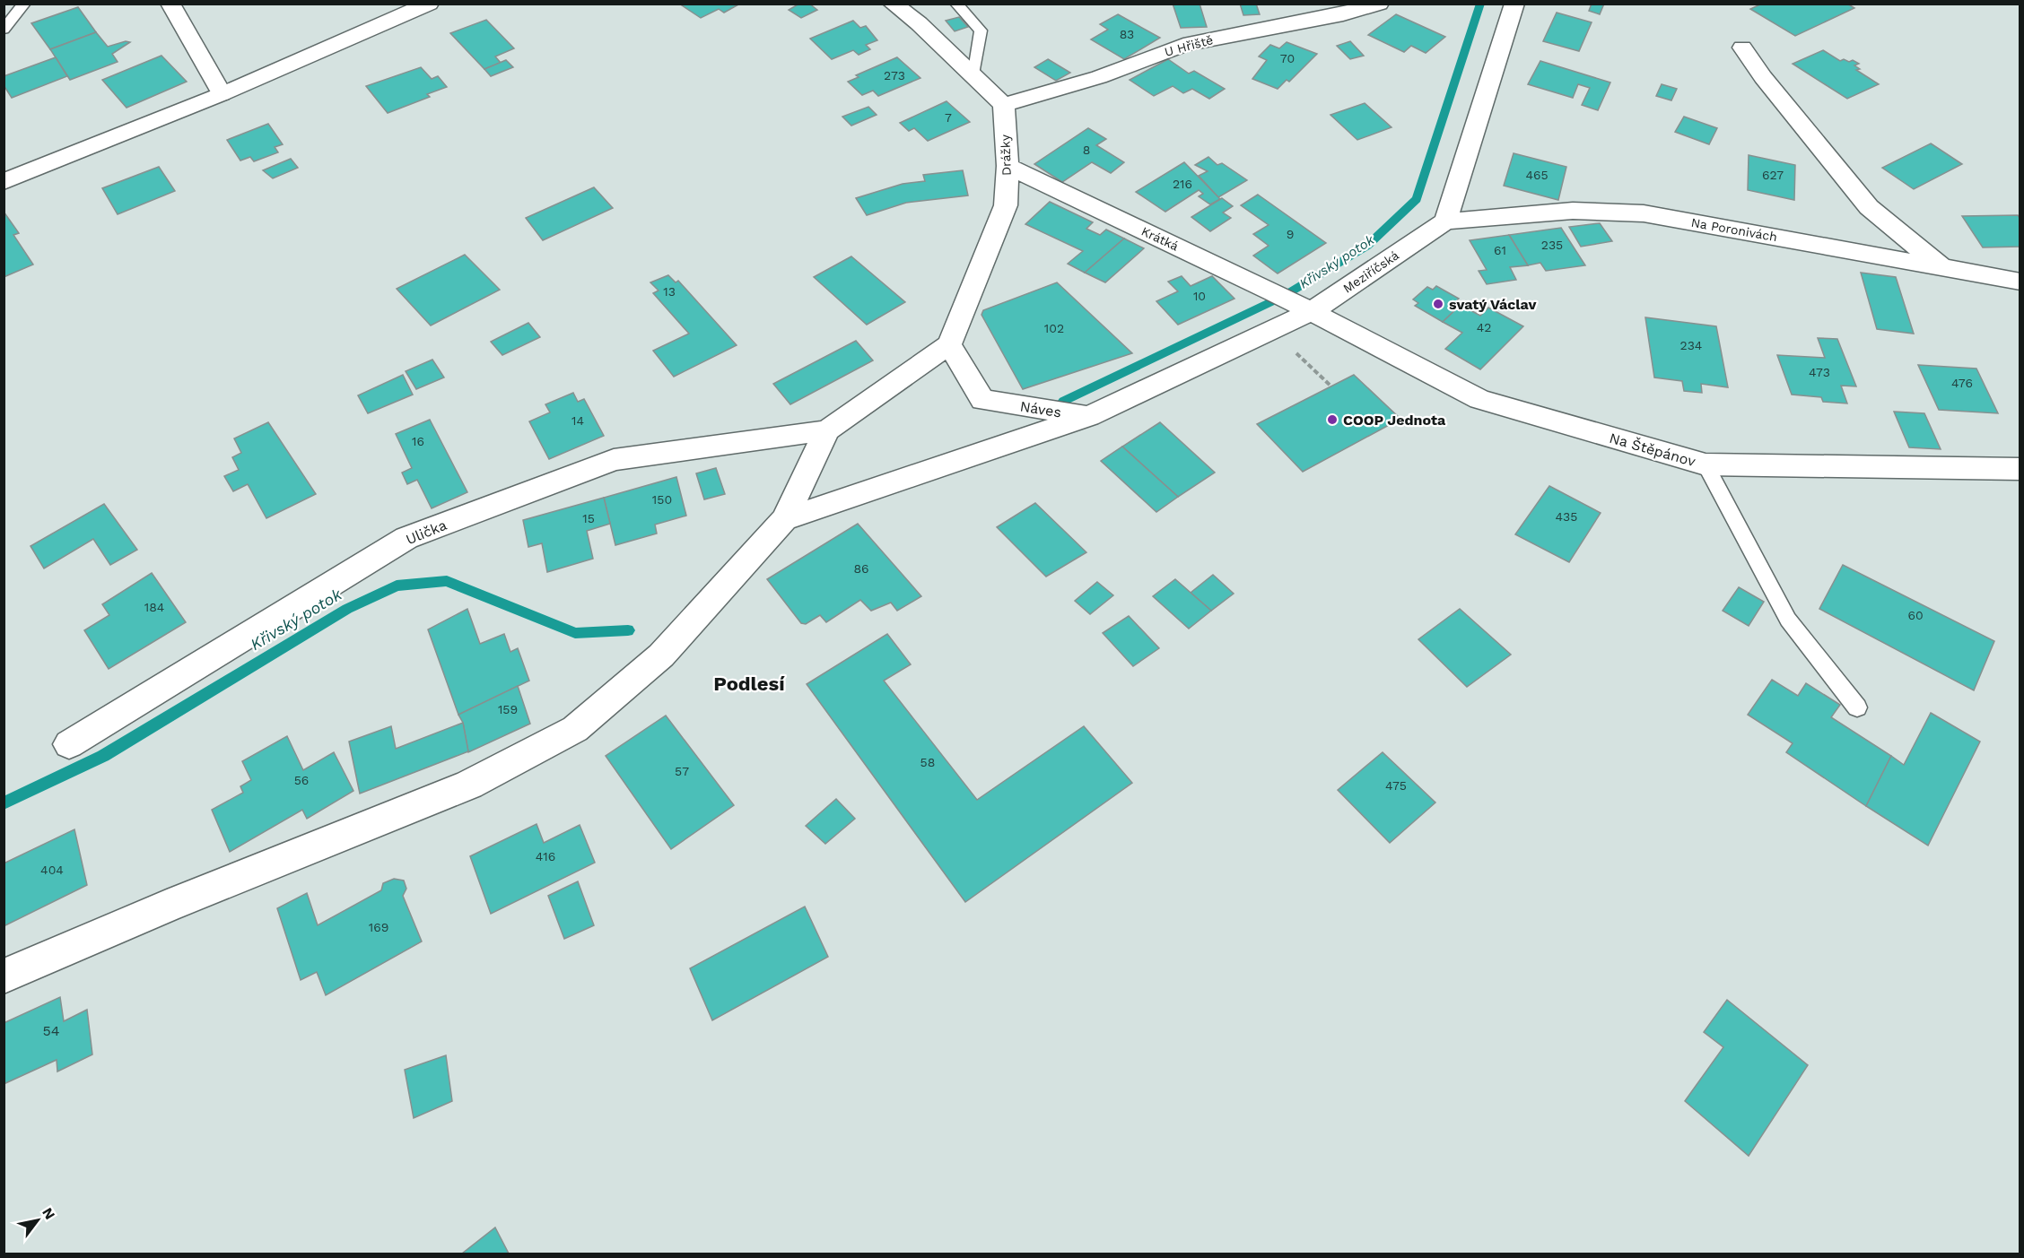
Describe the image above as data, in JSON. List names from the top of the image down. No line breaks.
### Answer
{"streets":{"street":["U Hřiště","Drážky","Na Poronivách","Krátká","Meziříčská","Náves","Na Štěpánov","Ulička"]},"crossings":[["U Hřiště","Drážky"],["Drážky","Krátká"],["Drážky","Náves"],["Na Poronivách","Meziříčská"],["Krátká","Meziříčská"],["Krátká","Na Štěpánov"],["Meziříčská","Náves"],["Meziříčská","Na Štěpánov"]],"districts":["Podlesí"],"water":["Křivský potok"],"places":["svatý Václav","COOP Jednota"],"house_numbers":["83","70","273","7","8","465","627","216","9","235","61","13","10","42","102","234","473","476","14","16","150","435","15","86","184","60","159","58","57","56","475","416","404","169","54"],"north":"top right"}
